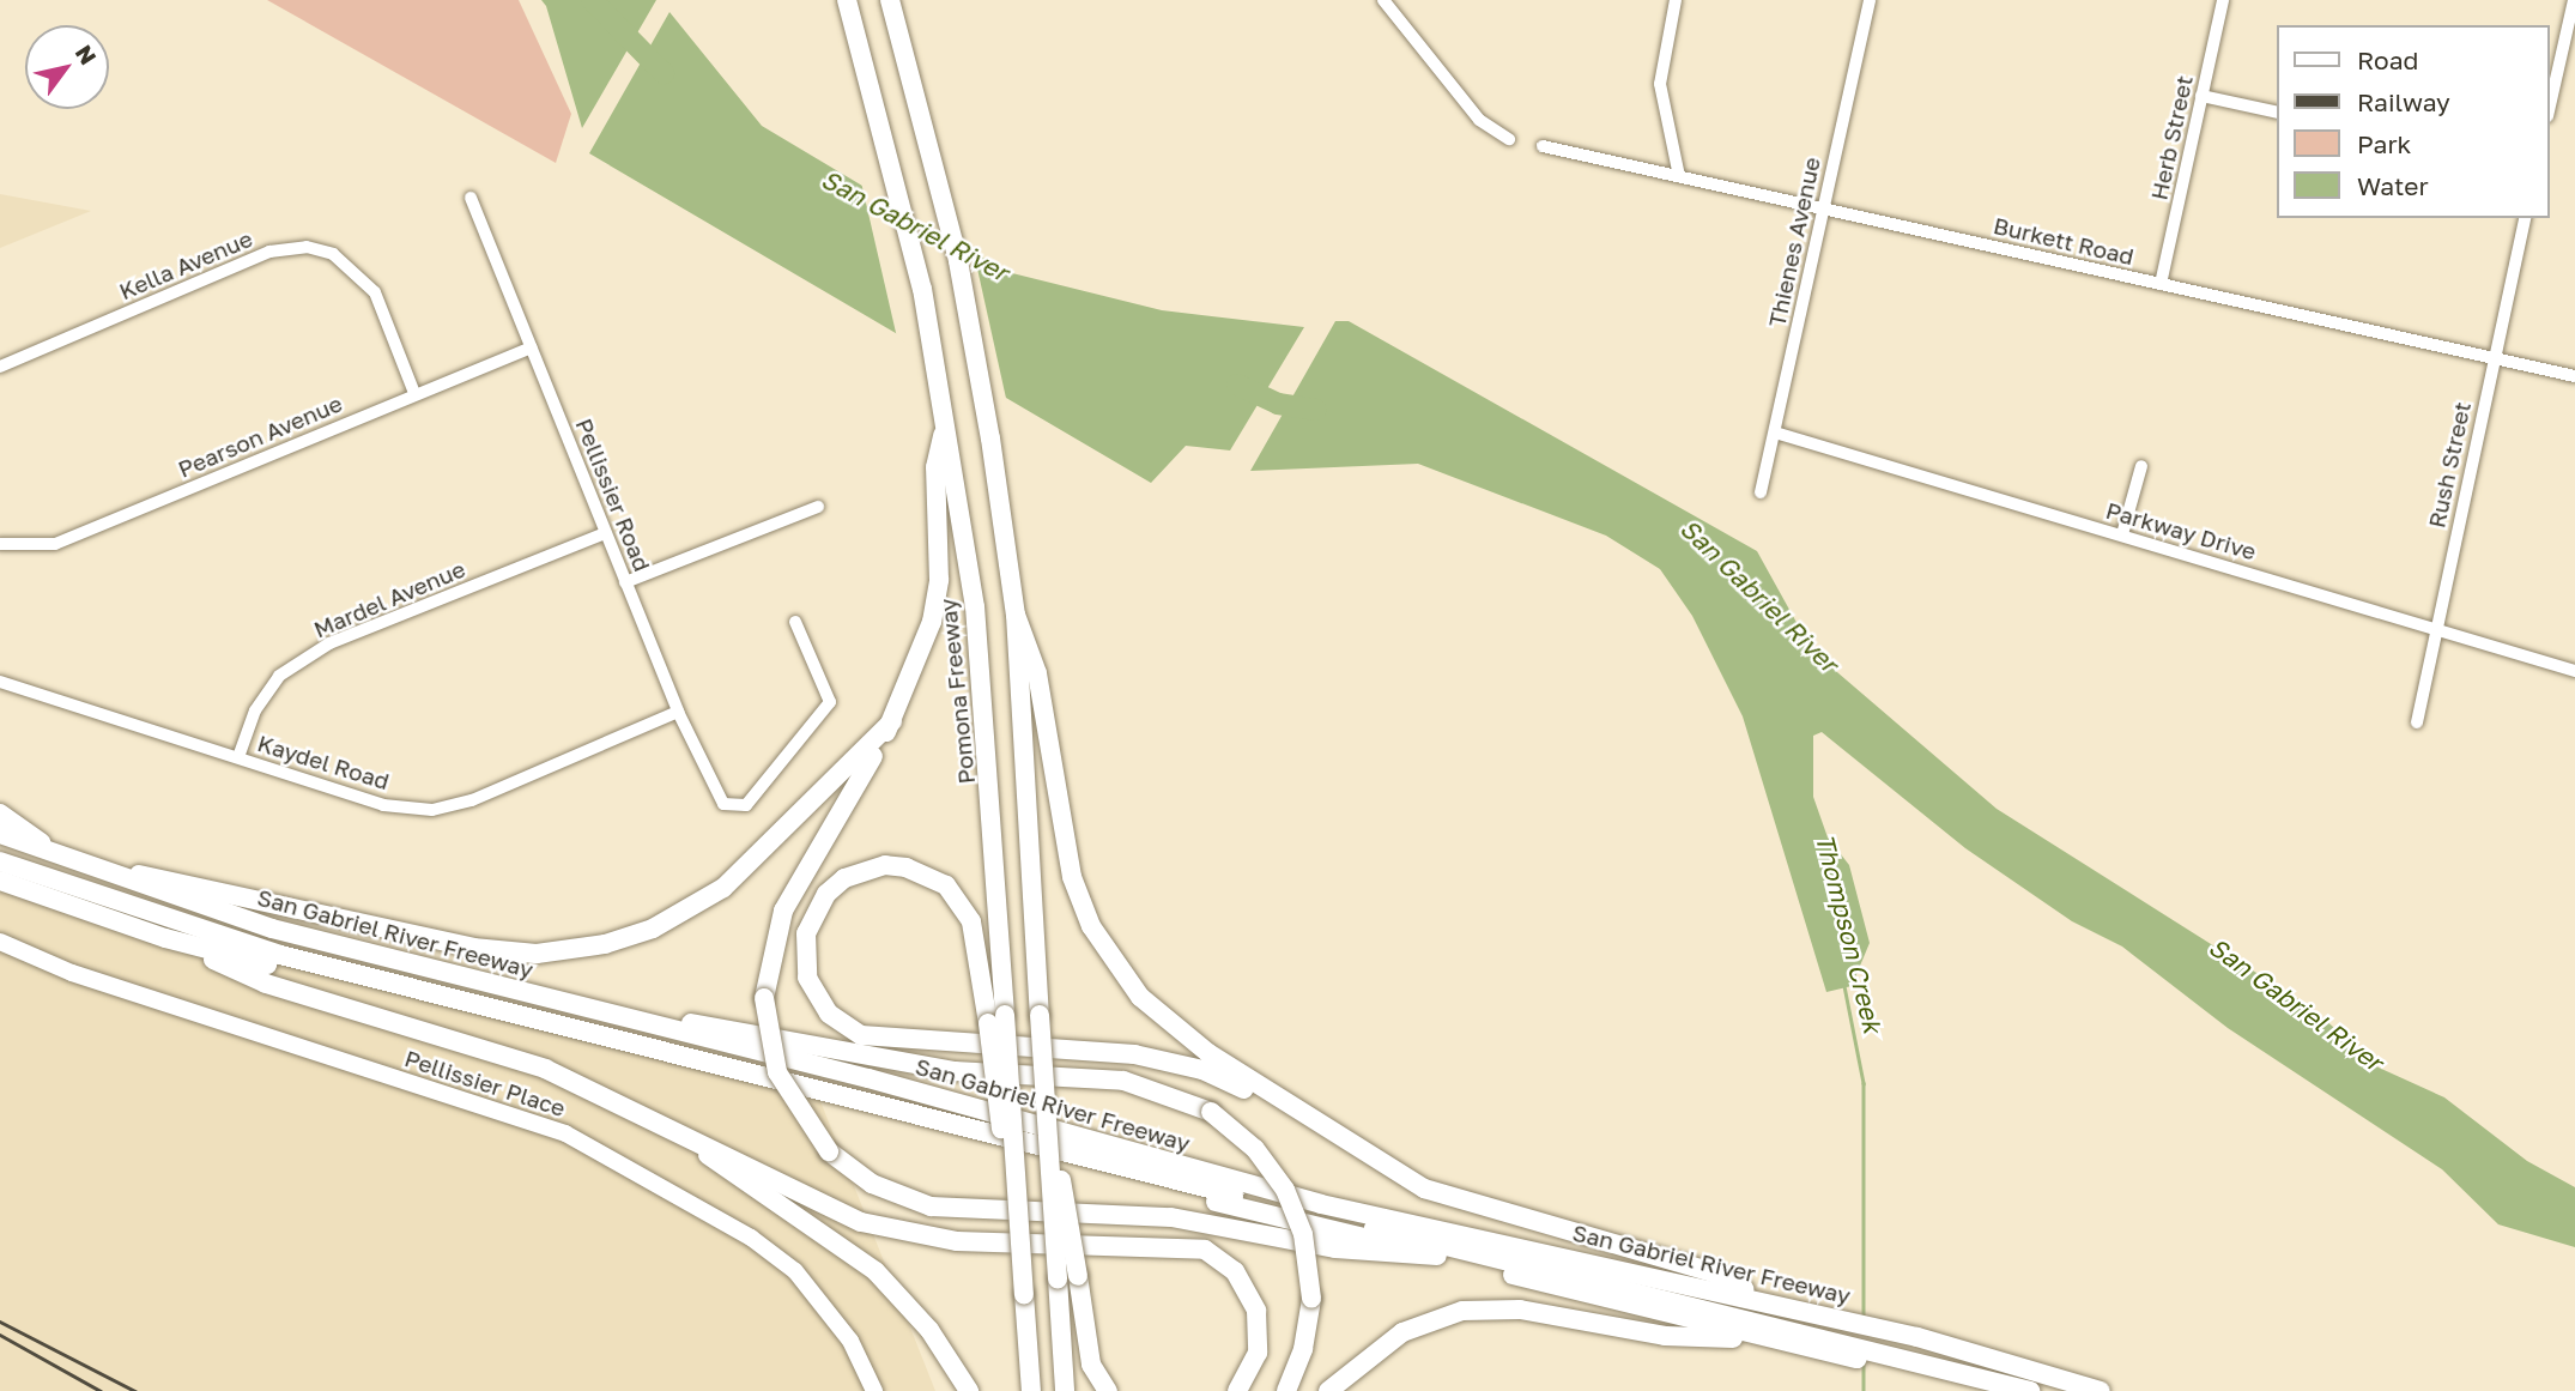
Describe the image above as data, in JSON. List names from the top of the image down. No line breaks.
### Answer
{"streets":{"highway":["Pomona Freeway","San Gabriel River Freeway"],"main road":["Pellissier Place"],"street":["Herb Street","Burkett Road","Thienes Avenue","Kella Avenue","Pearson Avenue","Rush Street","Pellissier Road","Parkway Drive","Mardel Avenue","Kaydel Road"]},"crossings":[["Herb Street","Burkett Road"],["Burkett Road","Thienes Avenue"],["Burkett Road","Rush Street"],["Thienes Avenue","Parkway Drive"],["Kella Avenue","Pearson Avenue"],["Pearson Avenue","Pellissier Road"],["Rush Street","Parkway Drive"],["Pellissier Road","Mardel Avenue"],["Pellissier Road","Kaydel Road"],["Mardel Avenue","Kaydel Road"]],"water":["San Gabriel River","Thompson Creek"],"legend":["Road","Railway","Park","Water"],"north":"top right"}
